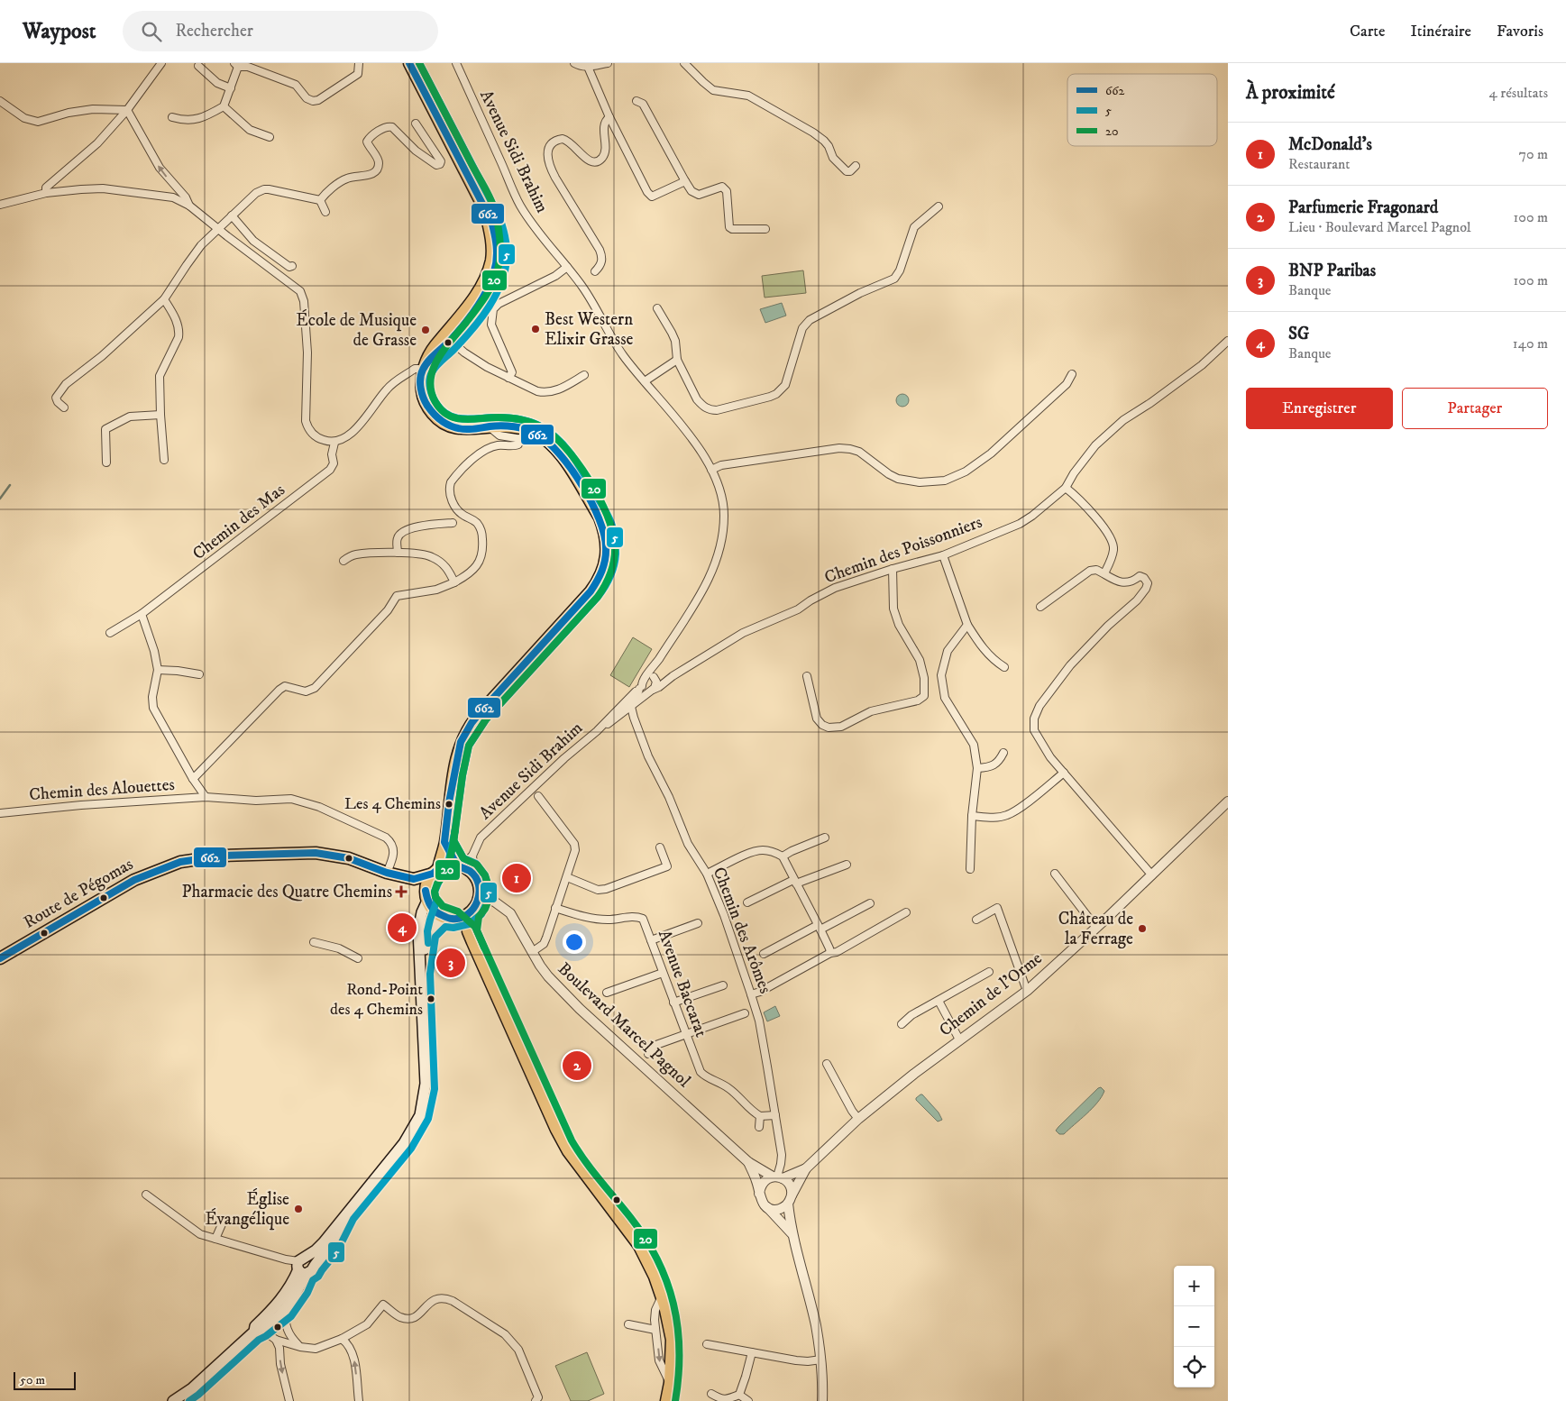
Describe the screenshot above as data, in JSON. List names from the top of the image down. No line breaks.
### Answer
{"streets":{"main road":["Route de Pégomas"],"street":["Avenue Sidi Brahim","Chemin des Mas","Chemin des Poissonniers","Chemin des Alouettes","Chemin des Arômes","Avenue Baccarat","Chemin de l'Orme","Boulevard Marcel Pagnol"]},"crossings":[["Avenue Sidi Brahim","Chemin des Poissonniers"],["Avenue Sidi Brahim","Chemin des Arômes"],["Avenue Sidi Brahim","Boulevard Marcel Pagnol"],["Chemin des Arômes","Chemin de l'Orme"],["Chemin des Arômes","Boulevard Marcel Pagnol"],["Chemin de l'Orme","Boulevard Marcel Pagnol"]],"places":{"other":["Best Western Elixir Grasse","École de Musique de Grasse","Les 4 Chemins","Château de la Ferrage","Rond-Point des 4 Chemins","Église Évangélique"],"health":["Pharmacie des Quatre Chemins"]},"lines":["transit line 662","transit line 5","transit line 20"],"legend":["662","5","20"],"scale_bar":"50 m","page":{"header":"Waypost","search":"Rechercher","nav":["Carte","Itinéraire","Favoris"],"heading":["À proximité","4 résultats"],"list":[{"mark":"1","name":"McDonald's","note":"Restaurant","value":"70 m"},{"mark":"2","name":"Parfumerie Fragonard","note":"Lieu · Boulevard Marcel Pagnol","value":"100 m"},{"mark":"3","name":"BNP Paribas","note":"Banque","value":"100 m"},{"mark":"4","name":"SG","note":"Banque","value":"140 m"}],"buttons":["Enregistrer","Partager"],"pins":["1","4","3","2"],"map_buttons":["+","−"],"scale":"50 m"}}
